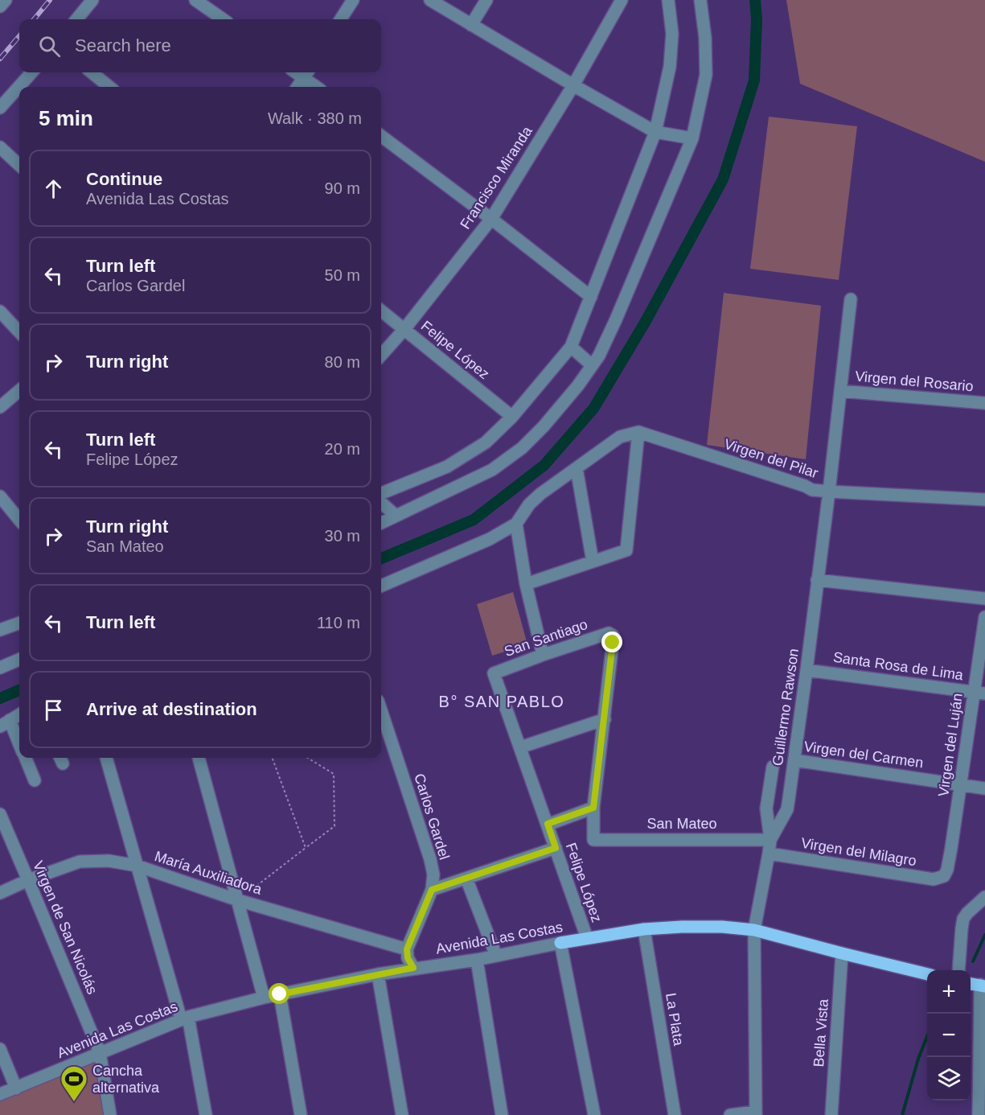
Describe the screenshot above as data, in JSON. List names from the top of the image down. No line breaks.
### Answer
{"streets":{"main road":["Avenida Las Costas"],"street":["Francisco Miranda","Felipe López","Virgen del Rosario","Virgen del Pilar","San Santiago","Santa Rosa de Lima","Guillermo Rawson","Virgen del Luján","Virgen del Carmen","Carlos Gardel","San Mateo","Virgen del Milagro","María Auxiliadora","Virgen de San Nicolás","La Plata","Bella Vista"]},"crossings":[["Francisco Miranda","Felipe López"],["Felipe López","San Santiago"],["Felipe López","Avenida Las Costas"],["Virgen del Rosario","Guillermo Rawson"],["Virgen del Pilar","Guillermo Rawson"],["Santa Rosa de Lima","Guillermo Rawson"],["Santa Rosa de Lima","Virgen del Luján"],["Guillermo Rawson","Virgen del Carmen"],["Guillermo Rawson","San Mateo"],["Guillermo Rawson","Virgen del Milagro"],["Guillermo Rawson","Avenida Las Costas"],["Virgen del Luján","Virgen del Carmen"],["Virgen del Luján","Virgen del Milagro"],["Carlos Gardel","María Auxiliadora"],["María Auxiliadora","Virgen de San Nicolás"],["Virgen de San Nicolás","Avenida Las Costas"],["Avenida Las Costas","La Plata"],["Avenida Las Costas","Bella Vista"]],"districts":["B° SAN PABLO"],"places":{"sports":["Cancha alternativa"]},"page":{"search":"Search here","heading":["5 min","Walk · 380 m"],"list":[["Continue","Avenida Las Costas","90 m"],["Turn left","Carlos Gardel","50 m"],["Turn right","80 m"],["Turn left","Felipe López","20 m"],["Turn right","San Mateo","30 m"],["Turn left","110 m"],"Arrive at destination"],"map_buttons":["+","−"]}}
